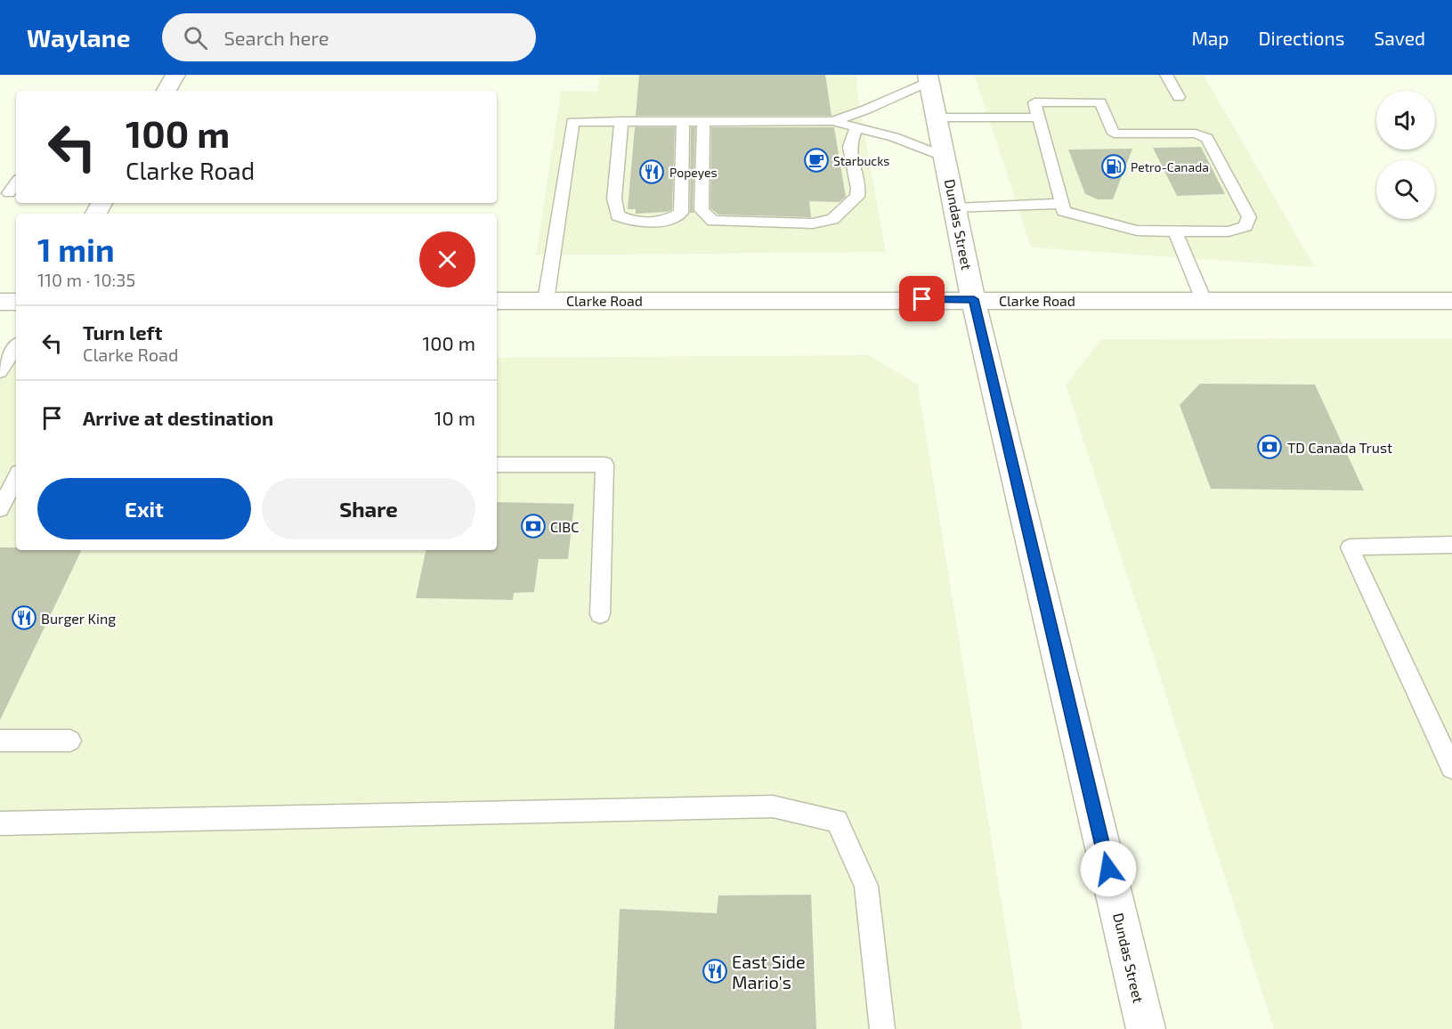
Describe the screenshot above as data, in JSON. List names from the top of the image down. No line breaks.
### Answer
{"streets":{"main road":["Dundas Street","Clarke Road"]},"crossings":[["Dundas Street","Clarke Road"]],"places":{"cafe":["Starbucks"],"fuel station":["Petro-Canada"],"restaurant":["Popeyes","Burger King","East Side Mario's"],"bank":["TD Canada Trust","CIBC"]},"page":{"header":"Waylane","search":"Search here","nav":["Map","Directions","Saved"],"turn":["100 m","Clarke Road"],"heading":["1 min","110 m · 10:35"],"list":[{"name":"Turn left","note":"Clarke Road","value":"100 m"},{"name":"Arrive at destination","value":"10 m"}],"buttons":["Exit","Share"]}}
